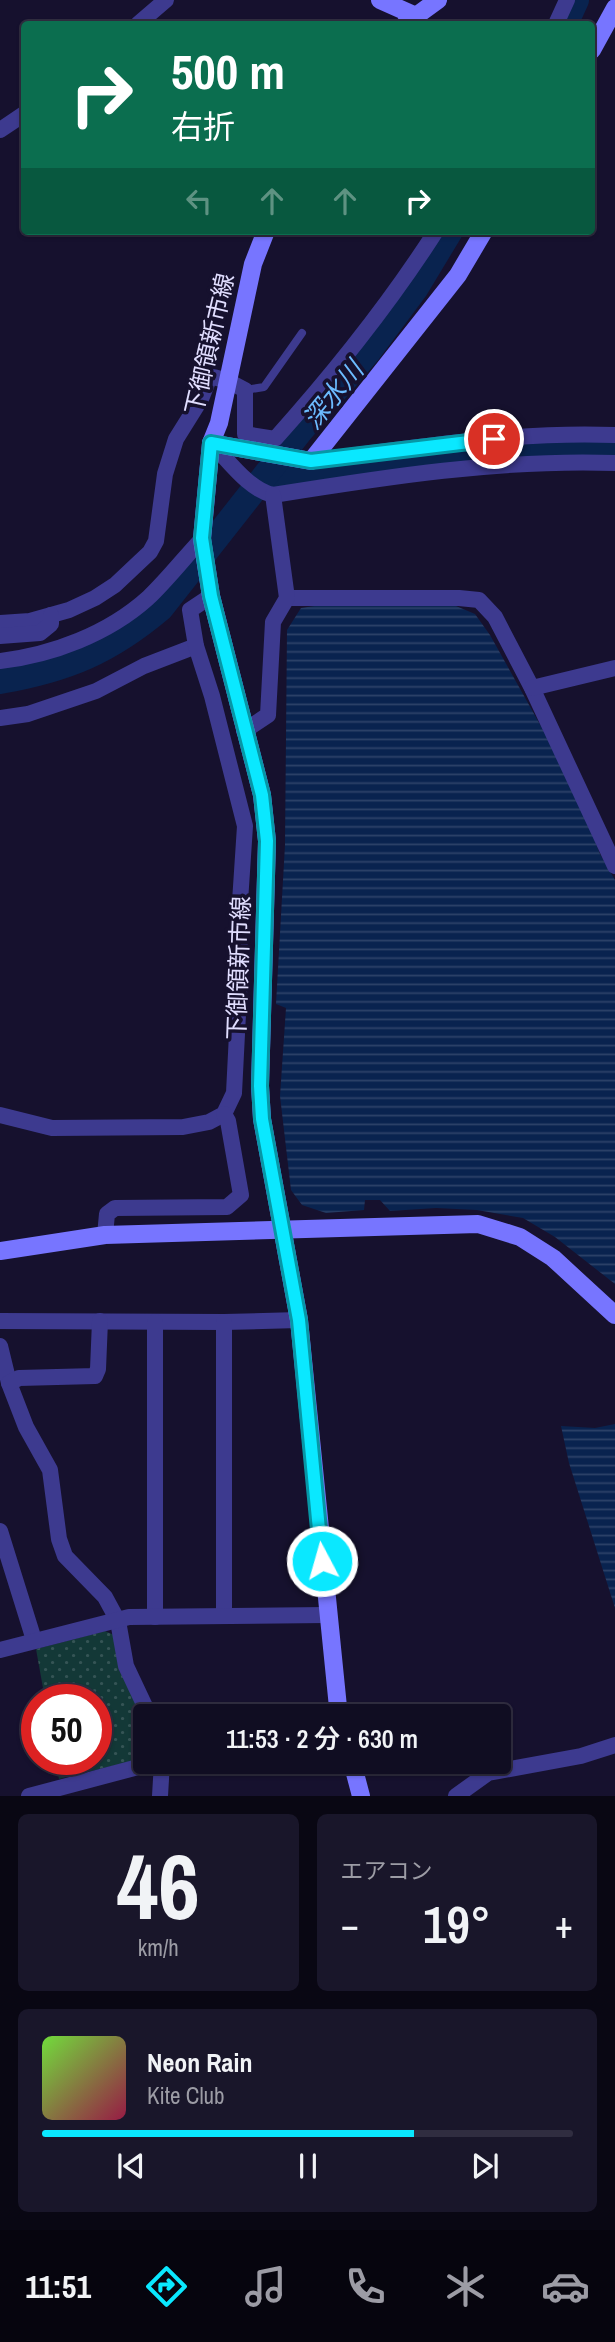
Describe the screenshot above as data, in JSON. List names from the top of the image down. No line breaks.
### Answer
{"streets":{"main road":["下御領新市線"]},"water":["深水川"],"page":{"turn":["500 m","右折"],"limit":"50","trip":"11:53 · 2 分 · 630 m","tile":[["46","km/h"],"エアコン"],"heat":["−","19°","+"],"song":["Neon Rain","Kite Club"],"tabs":"11:51"}}
